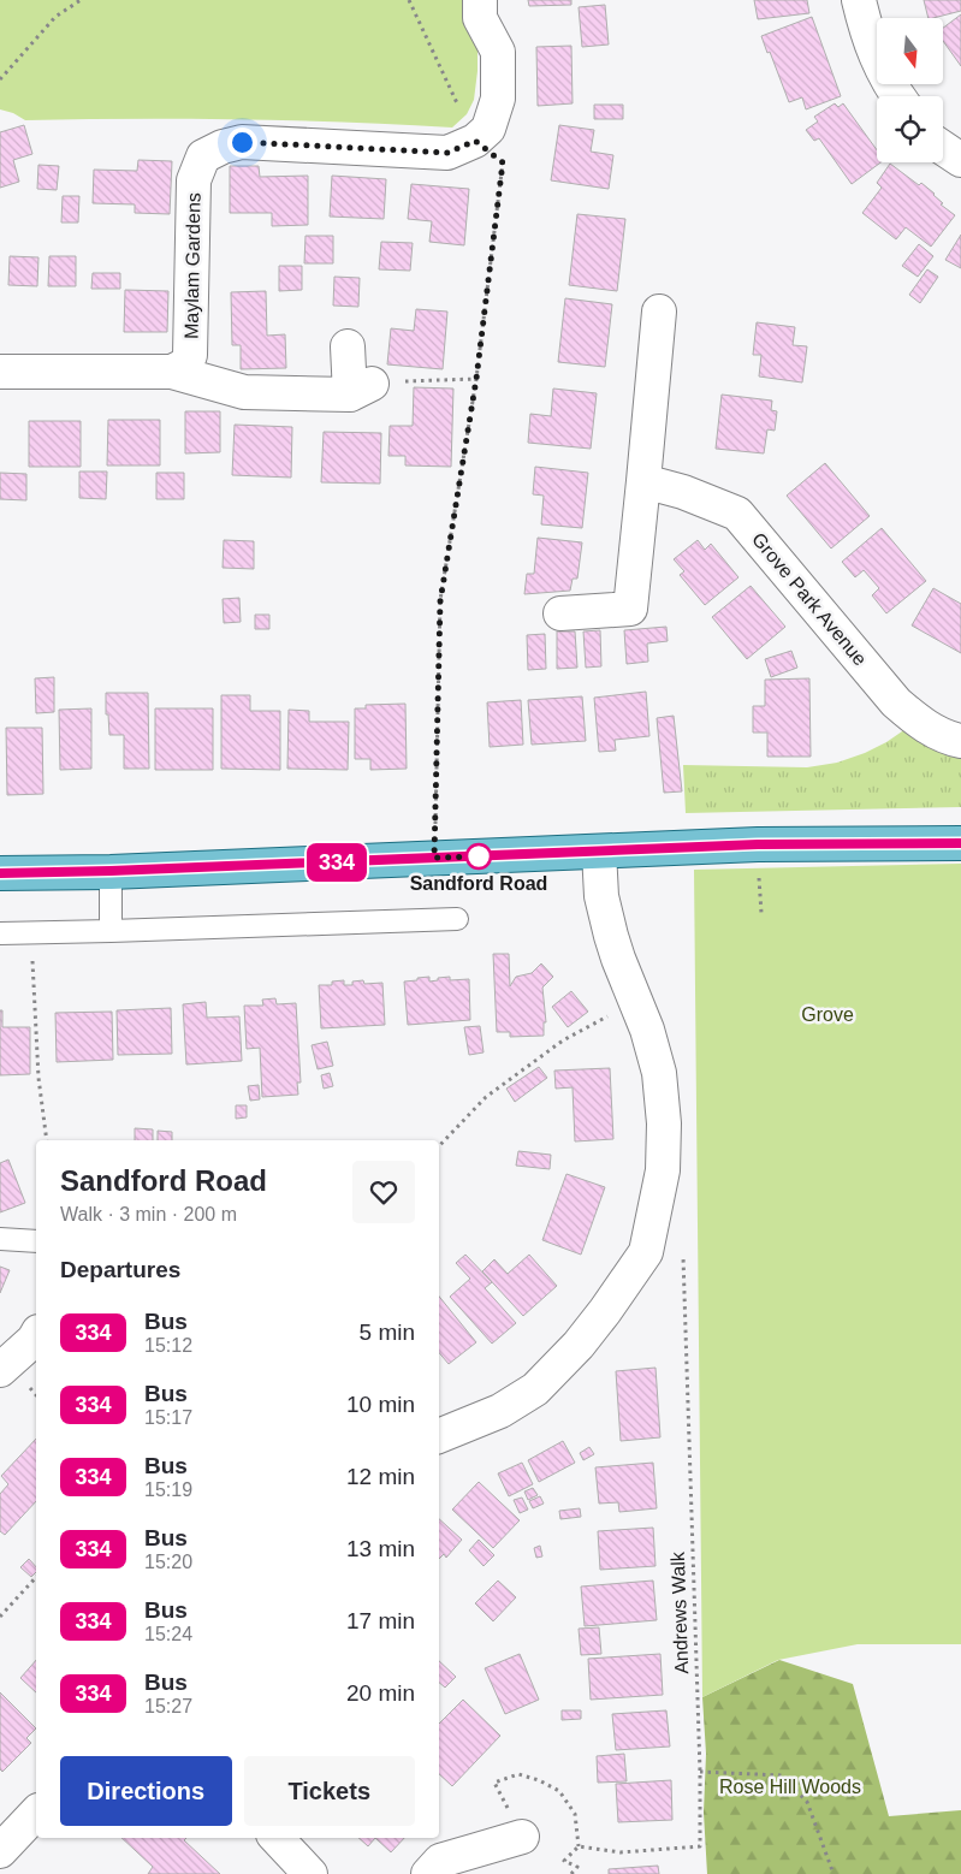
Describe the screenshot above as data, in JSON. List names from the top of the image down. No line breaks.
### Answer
{"streets":{"street":["Maylam Gardens","Grove Park Avenue"],"path":["Andrews Walk"]},"parks":["Grove","Rose Hill Woods"],"places":["Sandford Road"],"lines":["bus line 334"],"north":"bottom","page":{"on_map":"334","heading":[["Sandford Road","Walk · 3 min · 200 m"],"Departures"],"list":[{"mark":"334","name":"Bus","note":"15:12","value":"5 min"},{"mark":"334","name":"Bus","note":"15:17","value":"10 min"},{"mark":"334","name":"Bus","note":"15:19","value":"12 min"},{"mark":"334","name":"Bus","note":"15:20","value":"13 min"},{"mark":"334","name":"Bus","note":"15:24","value":"17 min"},{"mark":"334","name":"Bus","note":"15:27","value":"20 min"}],"buttons":["Directions","Tickets"]}}
